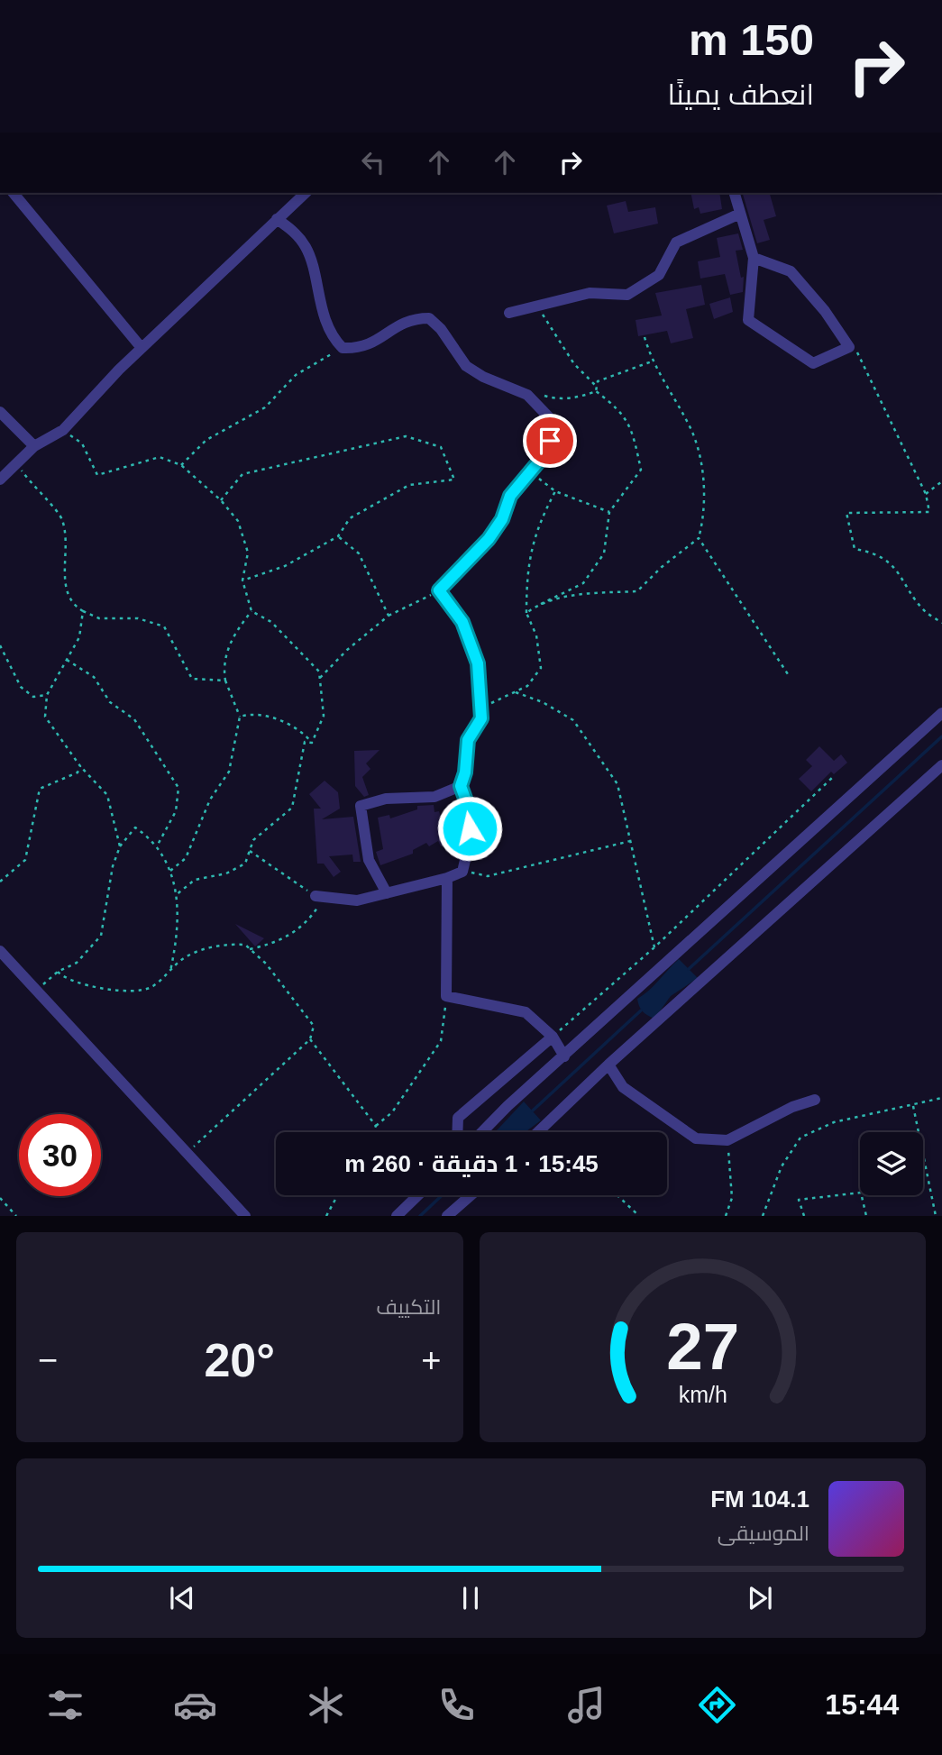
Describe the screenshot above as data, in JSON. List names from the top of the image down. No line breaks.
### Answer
{"page":{"turn":["150 m","انعطف يمينًا"],"limit":"30","trip":"15:45 · 1 دقيقة · 260 m","tile":"التكييف","heat":["−","20°","+"],"song":["104.1 FM","الموسيقى"],"tabs":"15:44","gauge":["27","km/h"]}}
